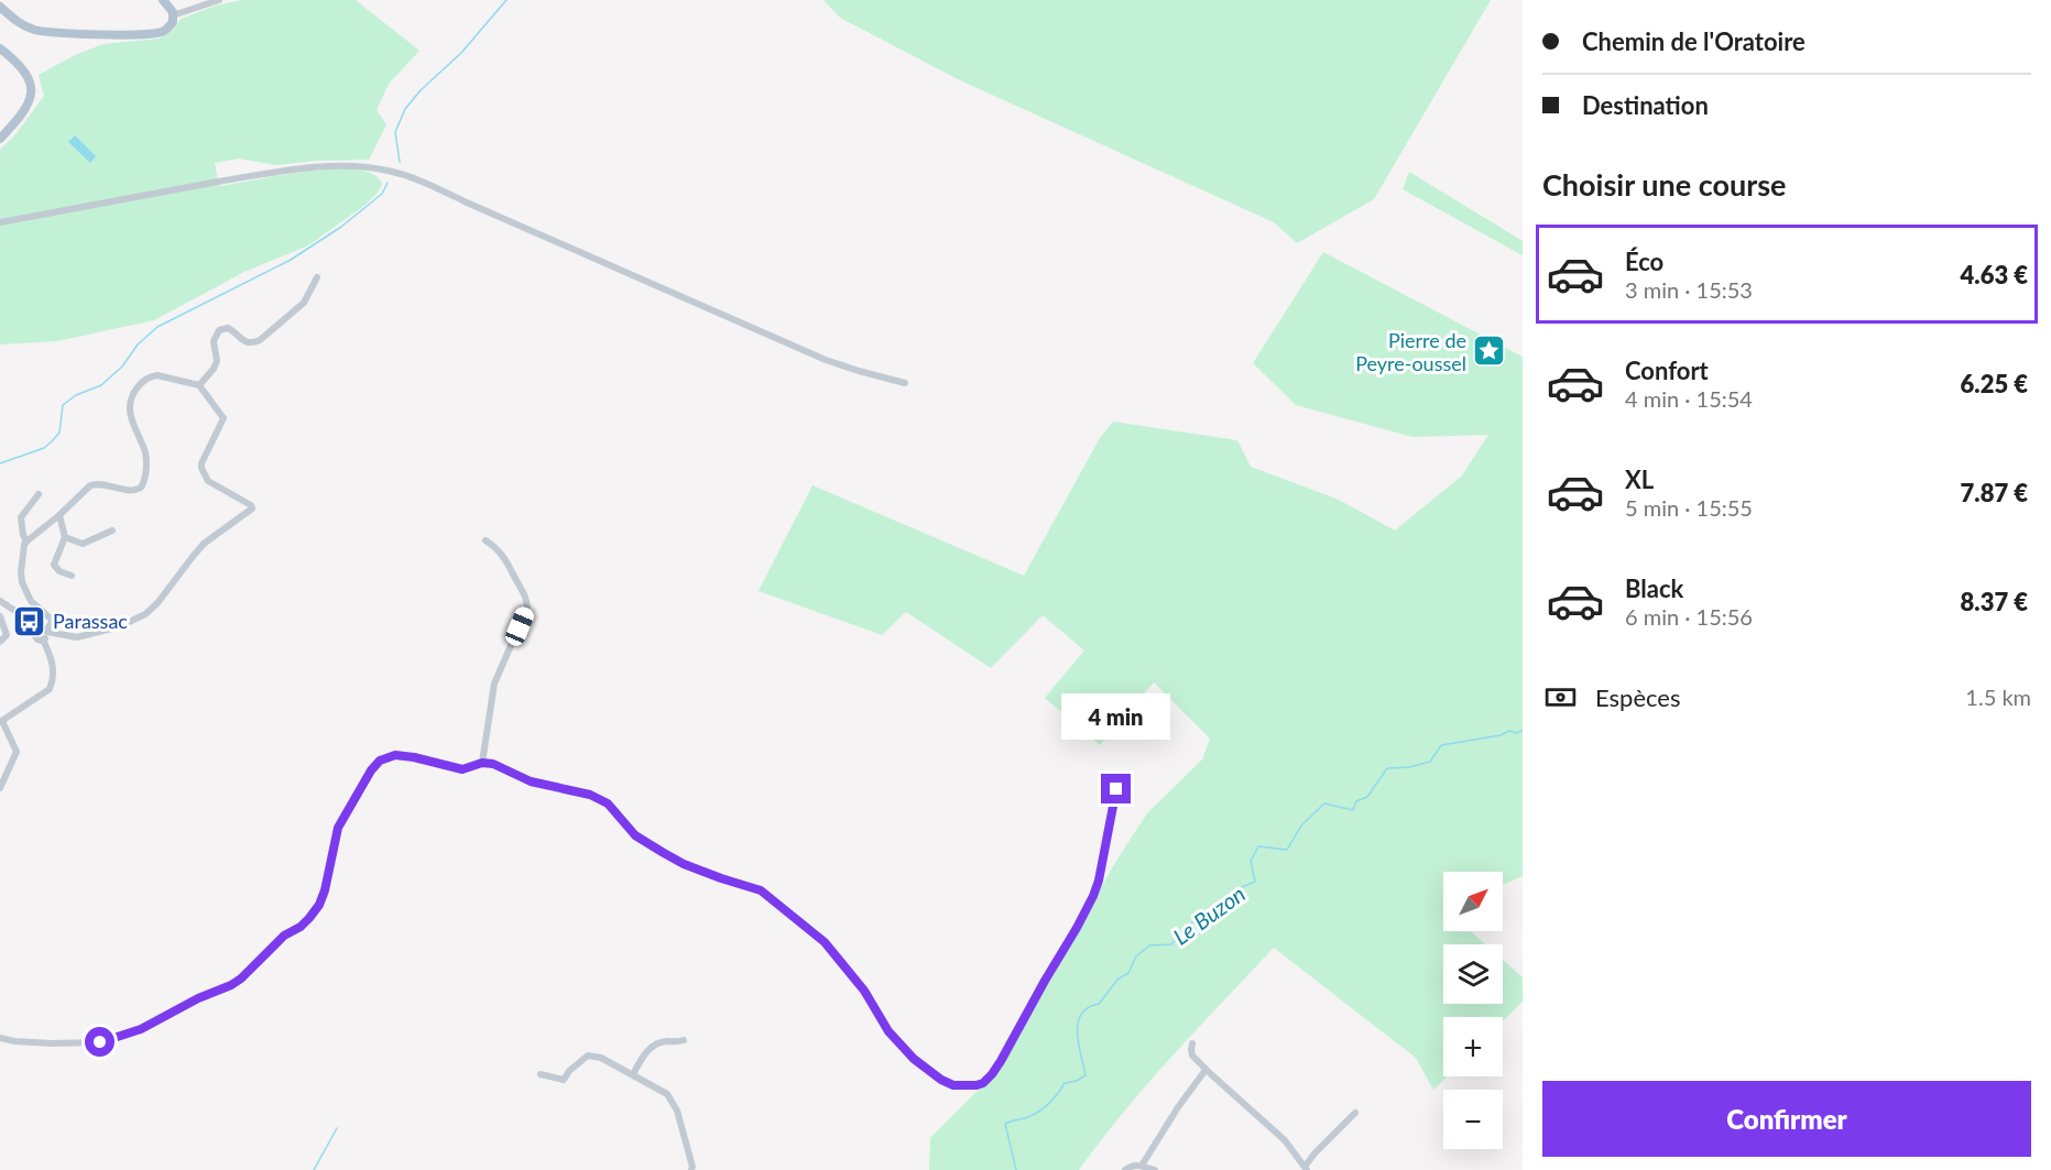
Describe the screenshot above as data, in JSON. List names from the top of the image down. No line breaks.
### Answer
{"water":["Le Buzon"],"places":{"place":["Pierre de Peyre-oussel"],"bus stop":["Parassac"]},"north":"top right","page":{"banner":["Chemin de l'Oratoire","Destination"],"heading":"Choisir une course","list":[{"name":"Éco","note":"3 min · 15:53","value":"4.63 €"},{"name":"Confort","note":"4 min · 15:54","value":"6.25 €"},{"name":"XL","note":"5 min · 15:55","value":"7.87 €"},{"name":"Black","note":"6 min · 15:56","value":"8.37 €"}],"pay":["Espèces","1.5 km"],"bubble":"4 min","map_buttons":["+","−"],"buttons":"Confirmer"}}
